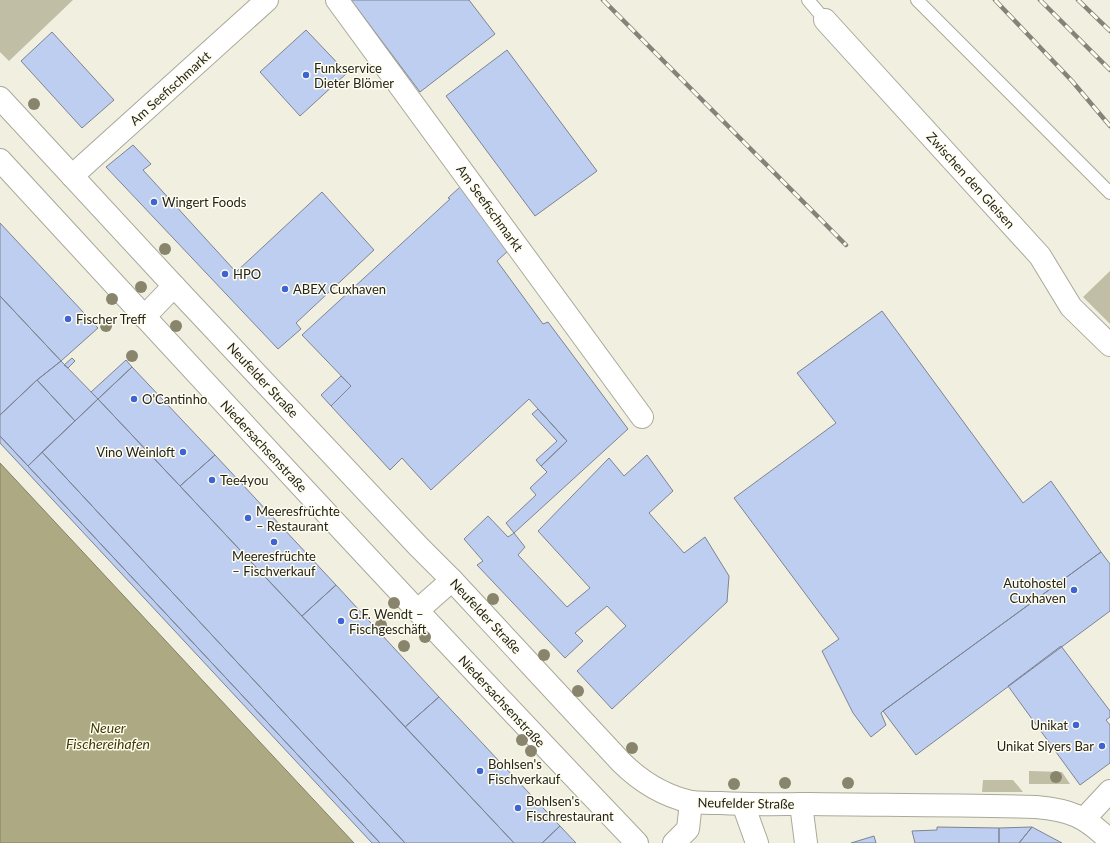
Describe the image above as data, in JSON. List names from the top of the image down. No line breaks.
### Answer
{"streets":{"street":["Am Seefischmarkt","Zwischen den Gleisen","Neufelder Straße","Niedersachsenstraße"]},"crossings":[["Am Seefischmarkt","Neufelder Straße"]],"water":["Neuer Fischereihafen"],"places":["Funkservice Dieter Blömer","Wingert Foods","HPO","ABEX Cuxhaven","Fischer Treff","O'Cantinho","Vino Weinloft","Tee4you","Meeresfrüchte – Restaurant","Meeresfrüchte – Fischverkauf","Autohostel Cuxhaven","G.F. Wendt – Fischgeschäft","Unikat","Unikat Slyers Bar","Bohlsen's Fischverkauf","Bohlsen's Fischrestaurant"]}
